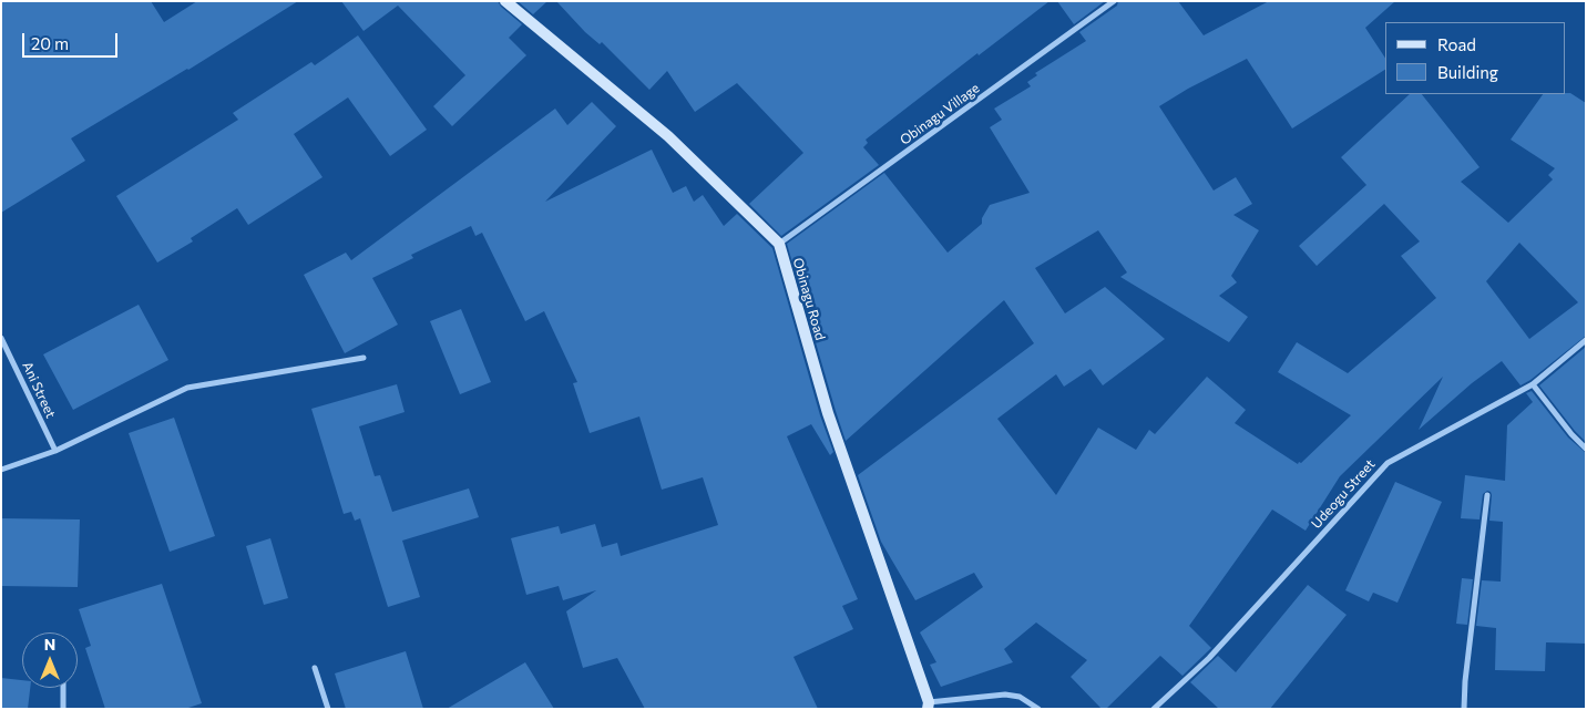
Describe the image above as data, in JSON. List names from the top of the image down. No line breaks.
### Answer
{"streets":{"street":["Obinagu Village","Obinagu Road","Ani Street","Udeogu Street"]},"crossings":[["Obinagu Village","Obinagu Road"]],"legend":["Road","Building"],"scale_bar":"20 m","north":"top"}
